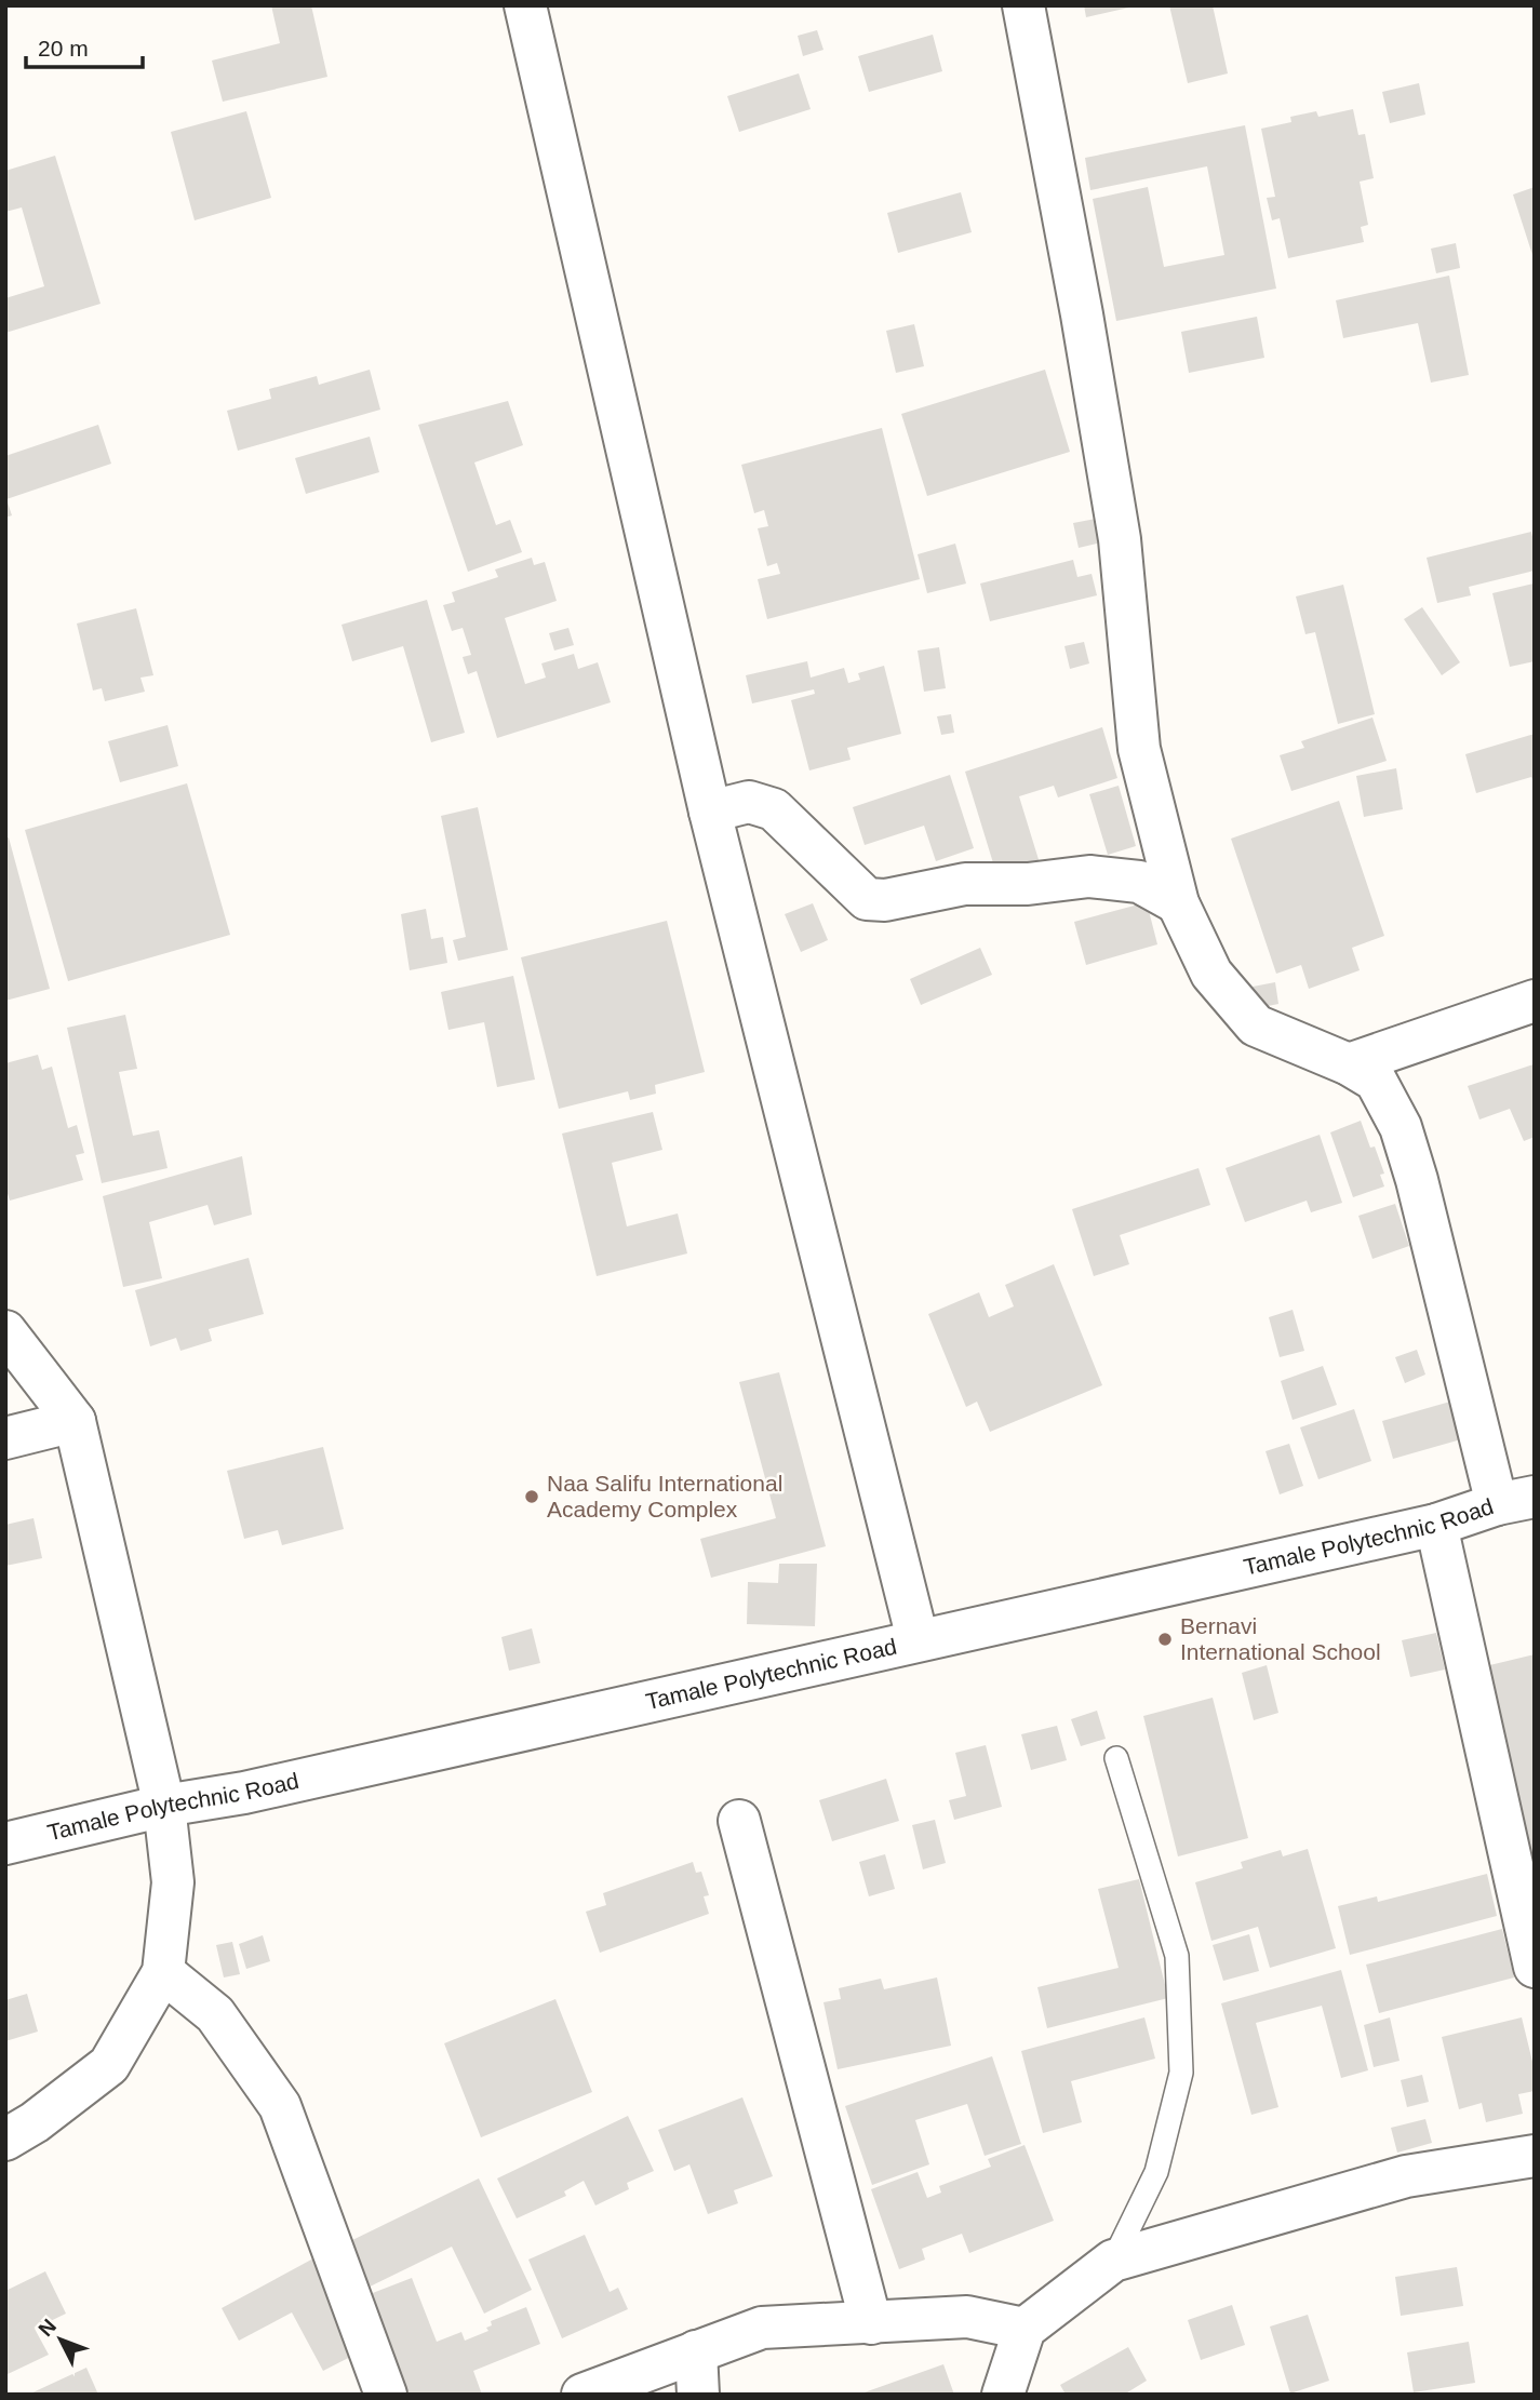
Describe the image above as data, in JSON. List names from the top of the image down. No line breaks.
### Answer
{"streets":{"street":["Tamale Polytechnic Road"]},"places":["Naa Salifu International Academy Complex","Bernavi International School"],"scale_bar":"20 m","north":"top left"}
